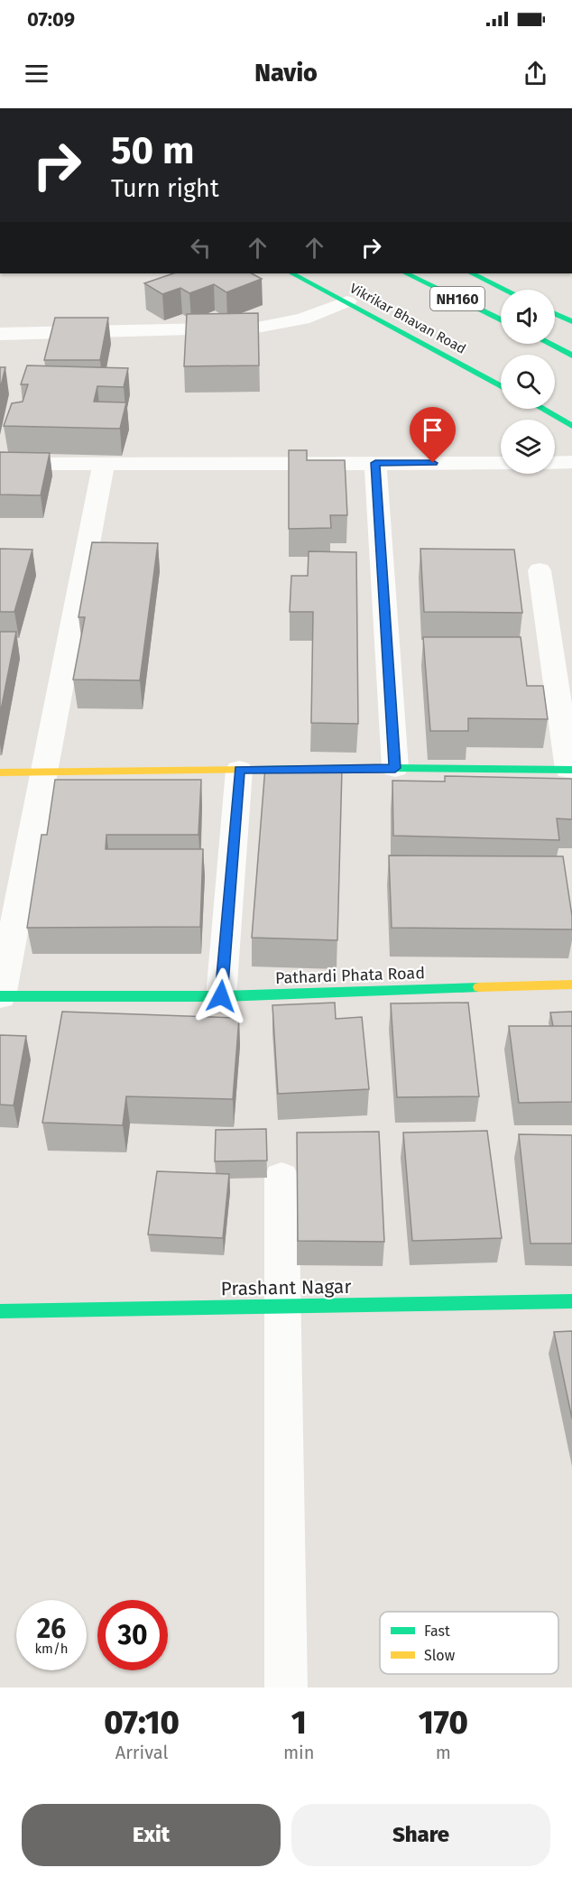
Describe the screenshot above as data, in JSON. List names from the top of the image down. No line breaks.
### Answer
{"streets":{"main road":["NH160","Vikrikar Bhavan Road","Pathardi Phata Road","Prashant Nagar"]},"legend":["Fast","Slow"],"page":{"status":"07:09","header":"Navio","turn":["50 m","Turn right"],"speed":"26 km/h","limit":"30","eta":["07:10","Arrival","1","min","170","m"],"buttons":["Exit","Share"]}}
